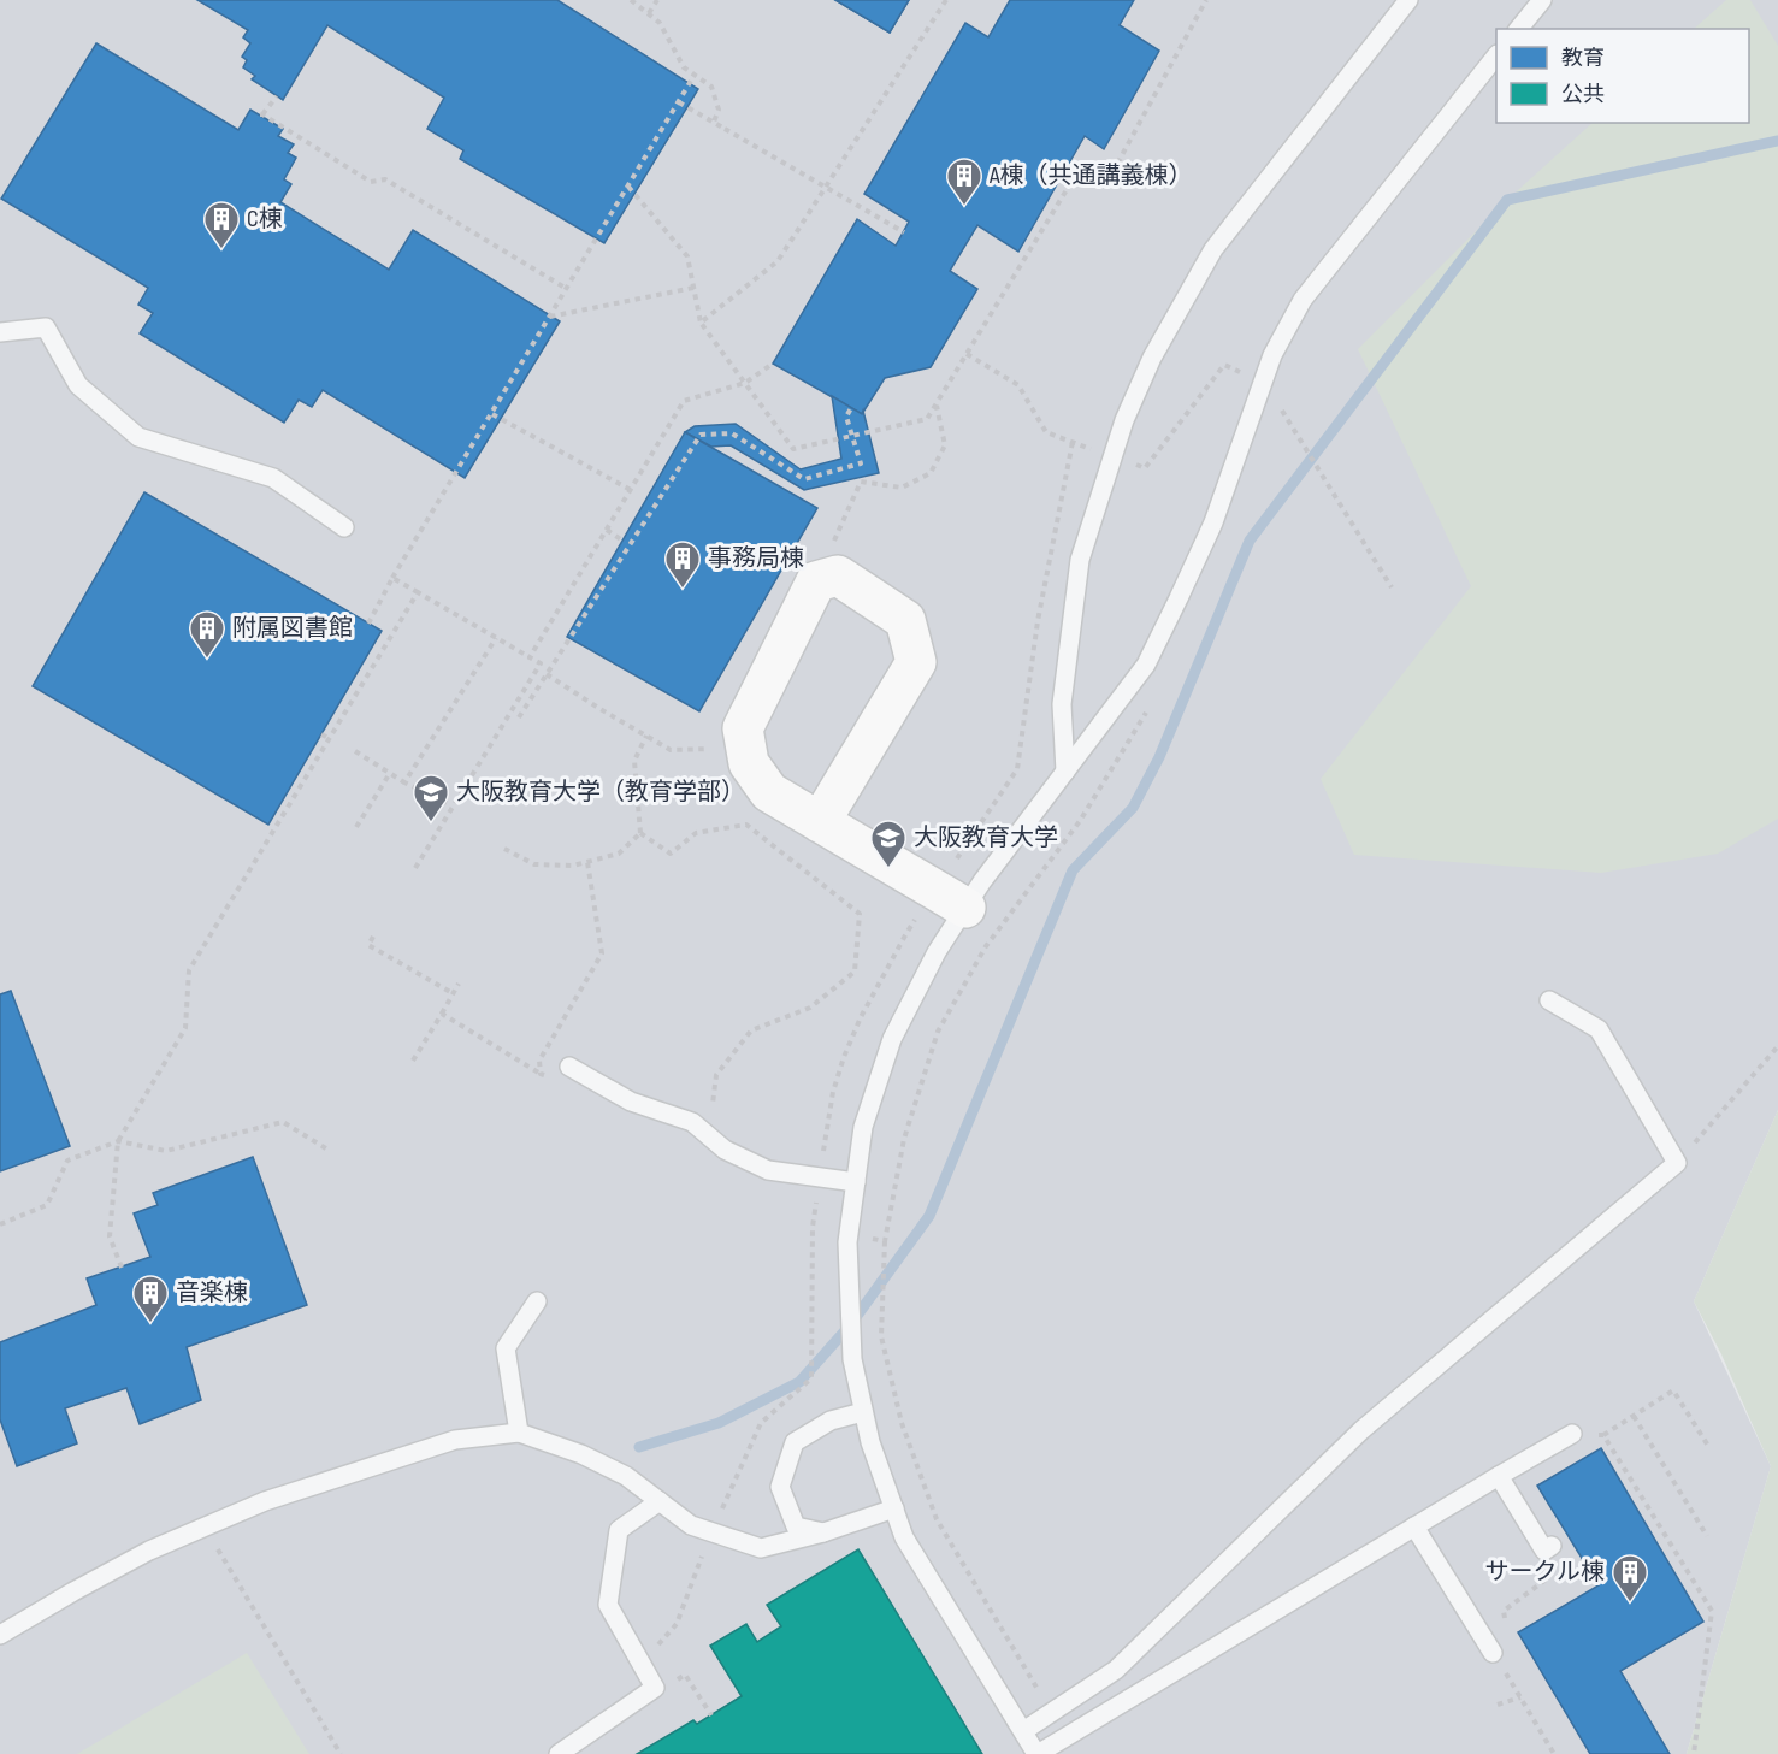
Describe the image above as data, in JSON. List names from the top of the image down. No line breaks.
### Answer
{"places":{"building":["A棟（共通講義棟）","C棟","事務局棟","附属図書館","音楽棟","サークル棟"],"school or university":["大阪教育大学（教育学部）","大阪教育大学"]},"legend":["教育","公共"]}
